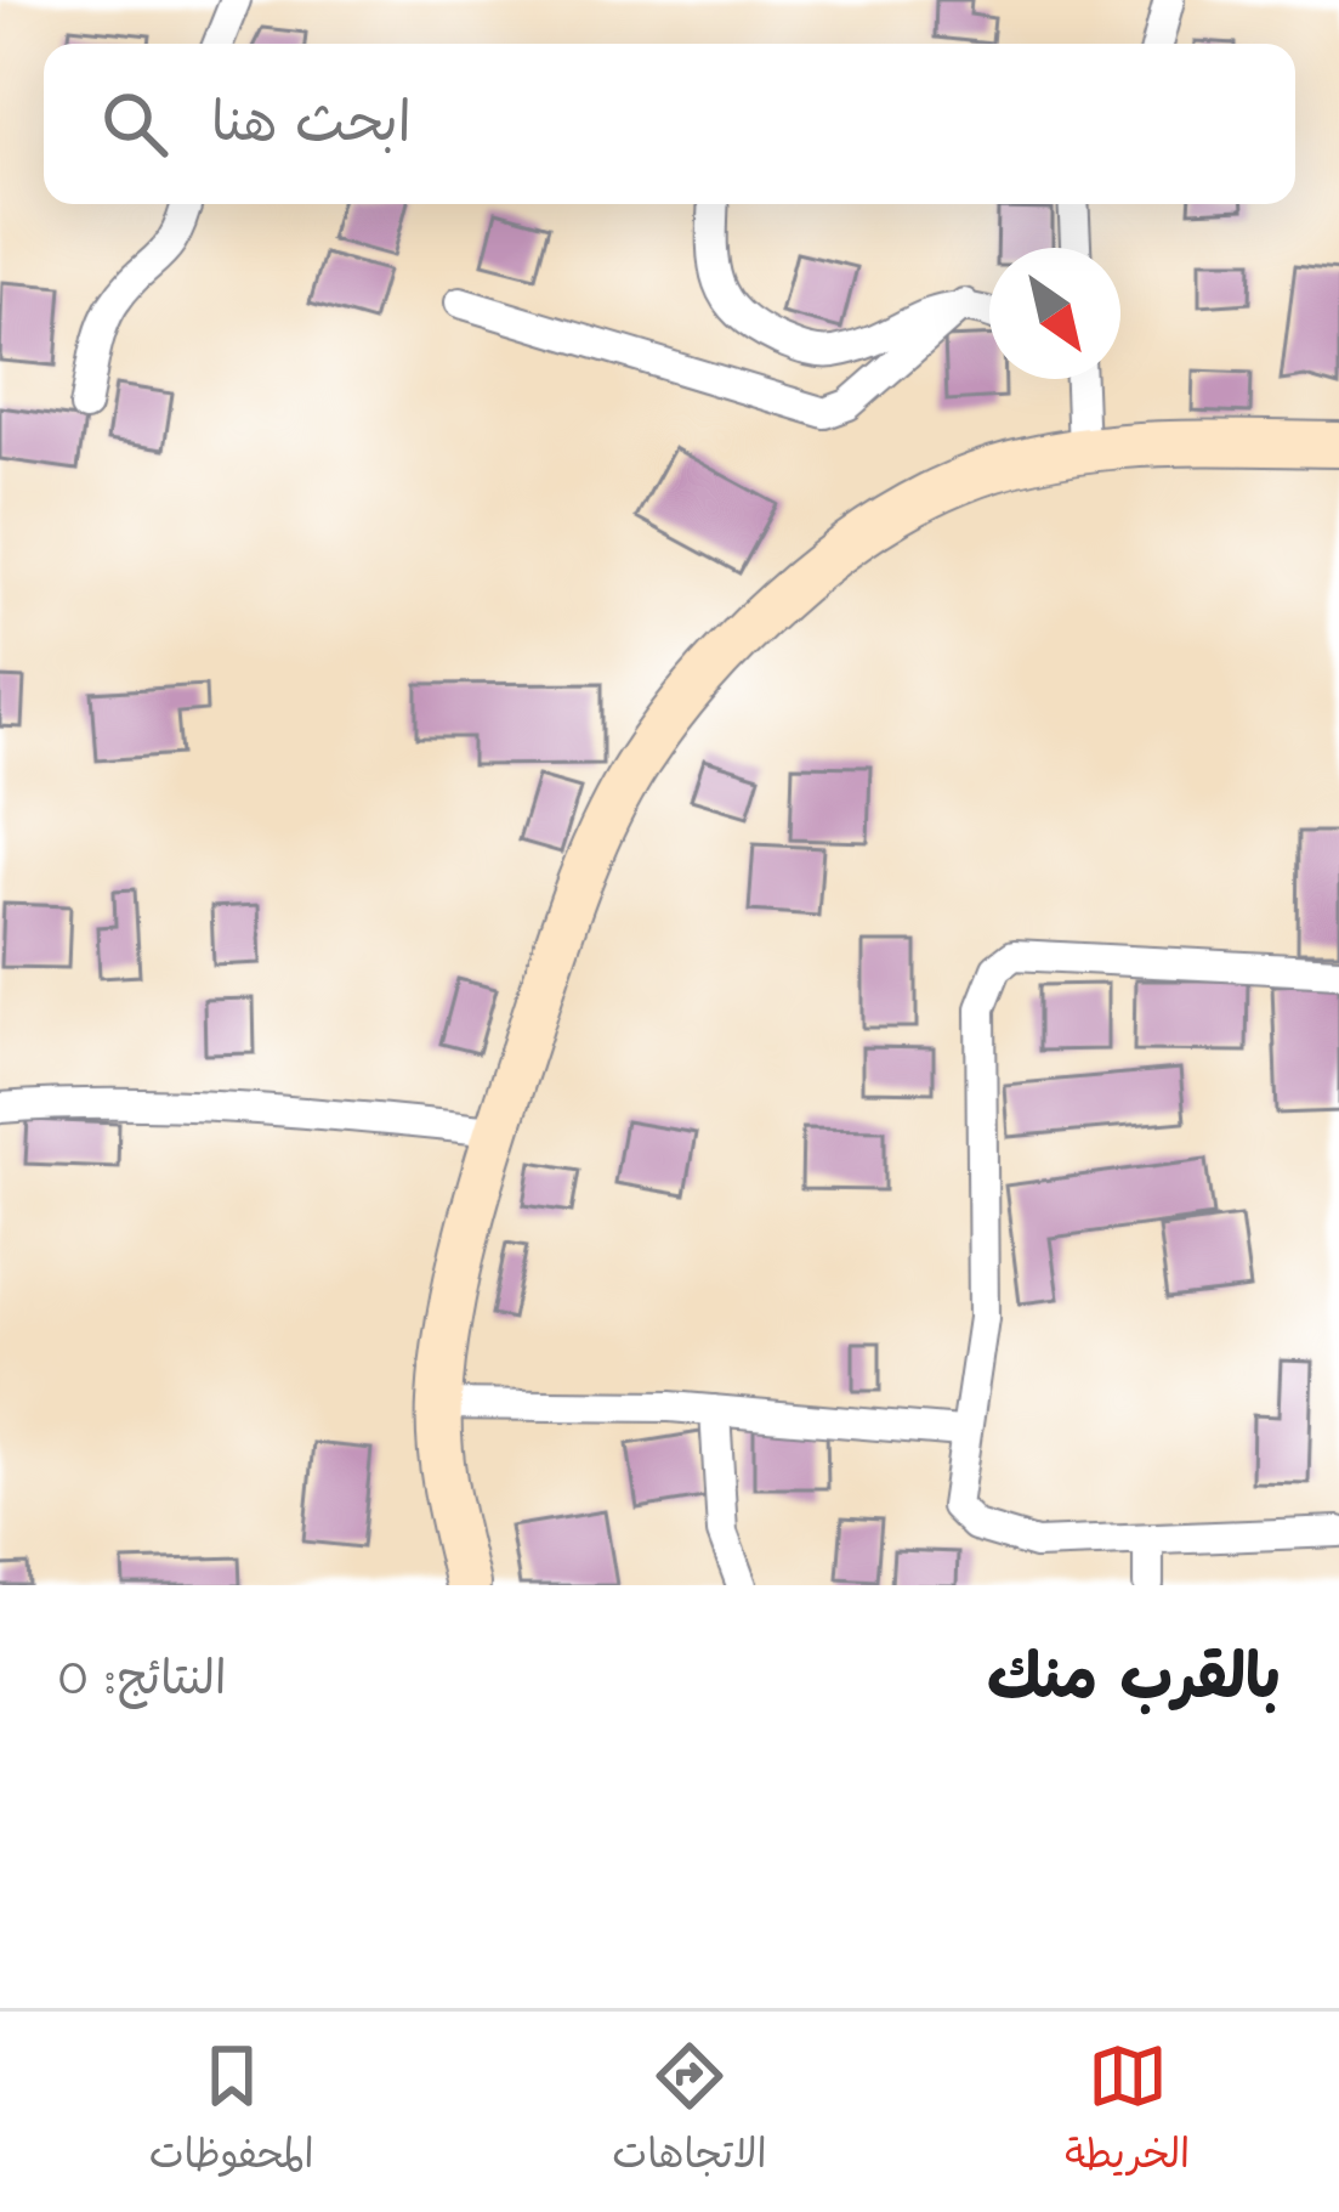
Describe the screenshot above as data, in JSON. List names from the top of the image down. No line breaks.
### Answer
{"north":"bottom right","page":{"search":"ابحث هنا","heading":["بالقرب منك","النتائج: 0"],"nav":["الخريطة","الاتجاهات","المحفوظات"]}}
